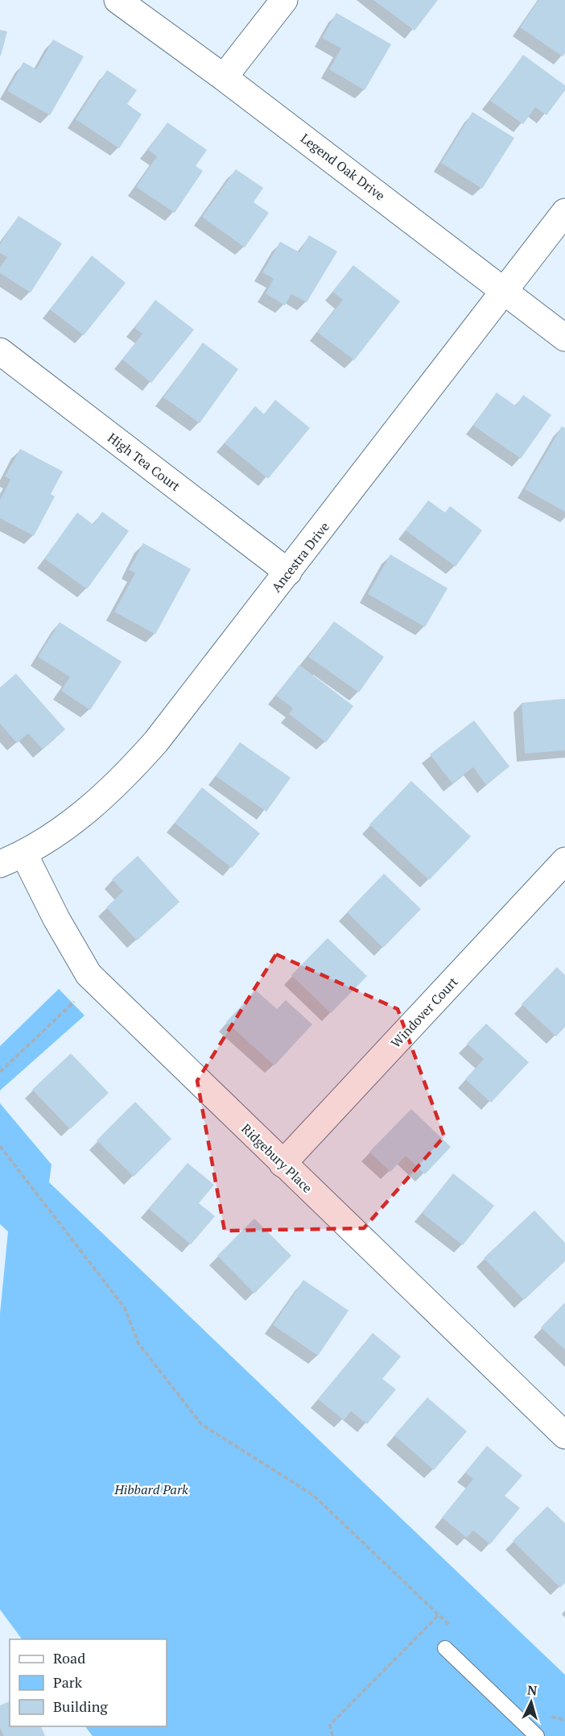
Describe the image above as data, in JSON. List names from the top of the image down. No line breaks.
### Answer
{"streets":{"street":["Legend Oak Drive","High Tea Court","Ancestra Drive","Windover Court","Ridgebury Place"]},"crossings":[["Legend Oak Drive","Ancestra Drive"],["High Tea Court","Ancestra Drive"],["Ancestra Drive","Ridgebury Place"],["Windover Court","Ridgebury Place"]],"parks":["Hibbard Park"],"legend":["Road","Park","Building"],"north":"top"}
